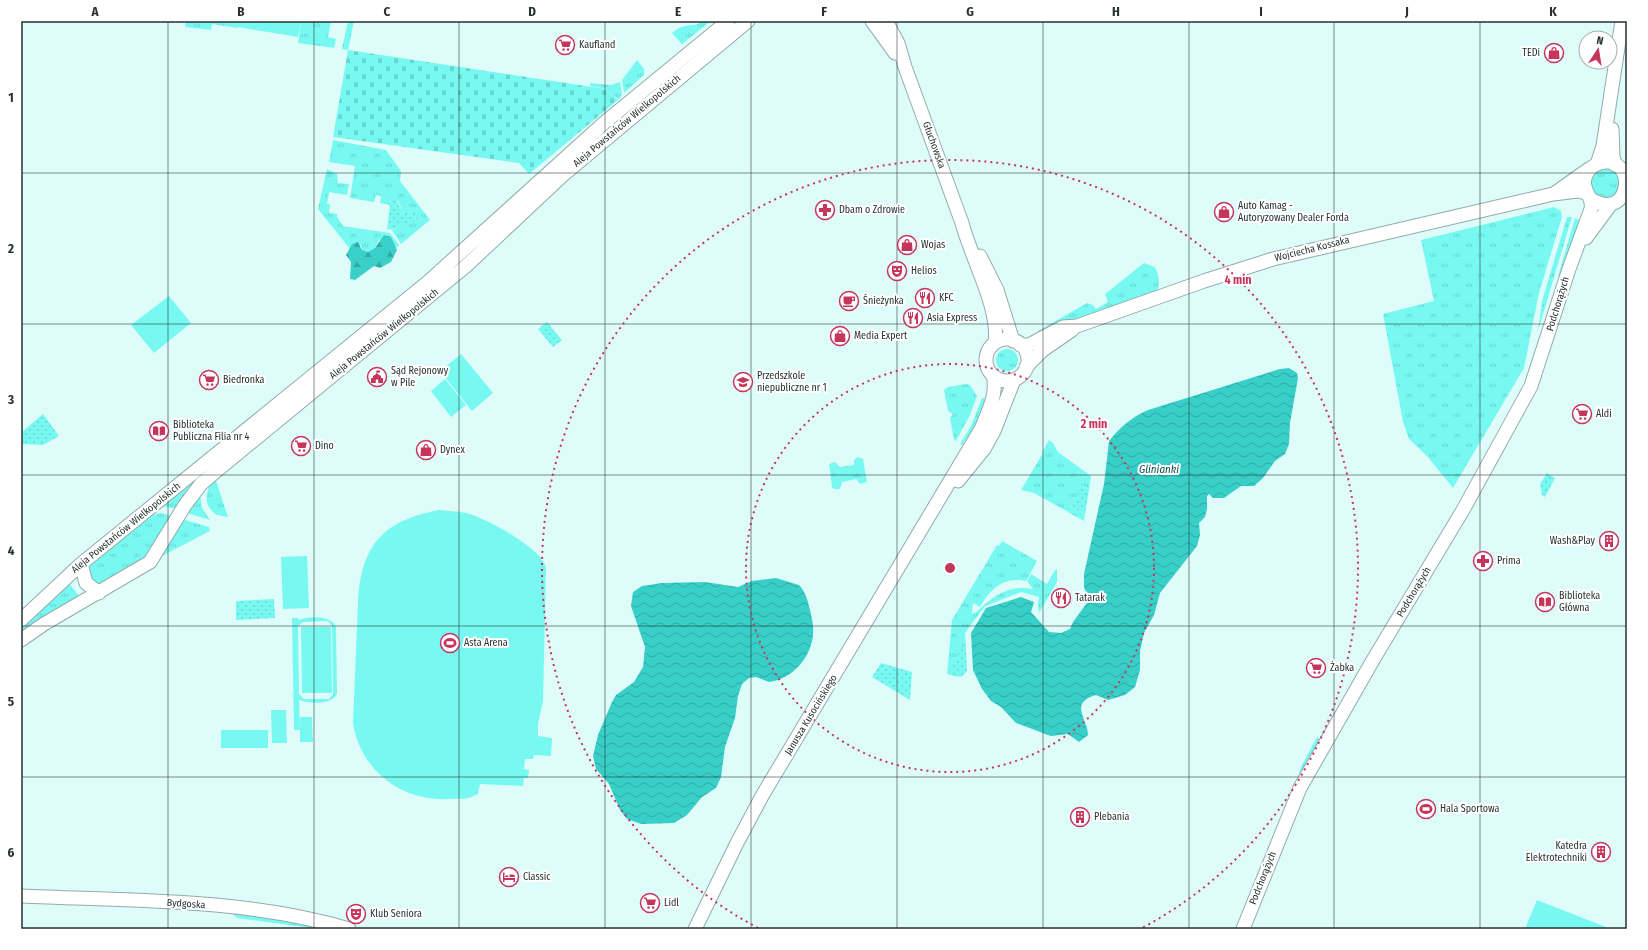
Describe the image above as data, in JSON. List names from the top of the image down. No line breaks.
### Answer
{"streets":{"street":["Aleja Powstańców Wielkopolskich","Głuchowska","Wojciecha Kossaka","Podchorążych","Janusza Kusocińskiego","Bydgoska"]},"crossings":[["Głuchowska","Wojciecha Kossaka"],["Głuchowska","Janusza Kusocińskiego"],["Wojciecha Kossaka","Podchorążych"],["Wojciecha Kossaka","Janusza Kusocińskiego"]],"water":["Glinianki"],"places":{"supermarket":["Kaufland","Biedronka","Aldi","Dino","Żabka","Lidl"],"shop":["TEDi","Auto Kamag - Autoryzowany Dealer Forda","Wojas","Media Expert","Dynex"],"pharmacy":["Dbam o Zdrowie","Prima"],"theatre":["Helios","Klub Seniora"],"restaurant":["KFC","Asia Express","Tatarak"],"cafe":["Śnieżynka"],"public building":["Sąd Rejonowy w Pile"],"school or university":["Przedszkole niepubliczne nr 1"],"library":["Biblioteka Publiczna Filia nr 4","Biblioteka Główna"],"building":["Wash&Play","Plebania","Katedra Elektrotechniki"],"sports":["Asta Arena","Hala Sportowa"],"hotel":["Classic"]},"north":"top","grid":{"columns":["A","B","C","D","E","F","G","H","I","J","K"],"rows":["1","2","3","4","5","6"]},"rings":["4 min","2 min"]}
